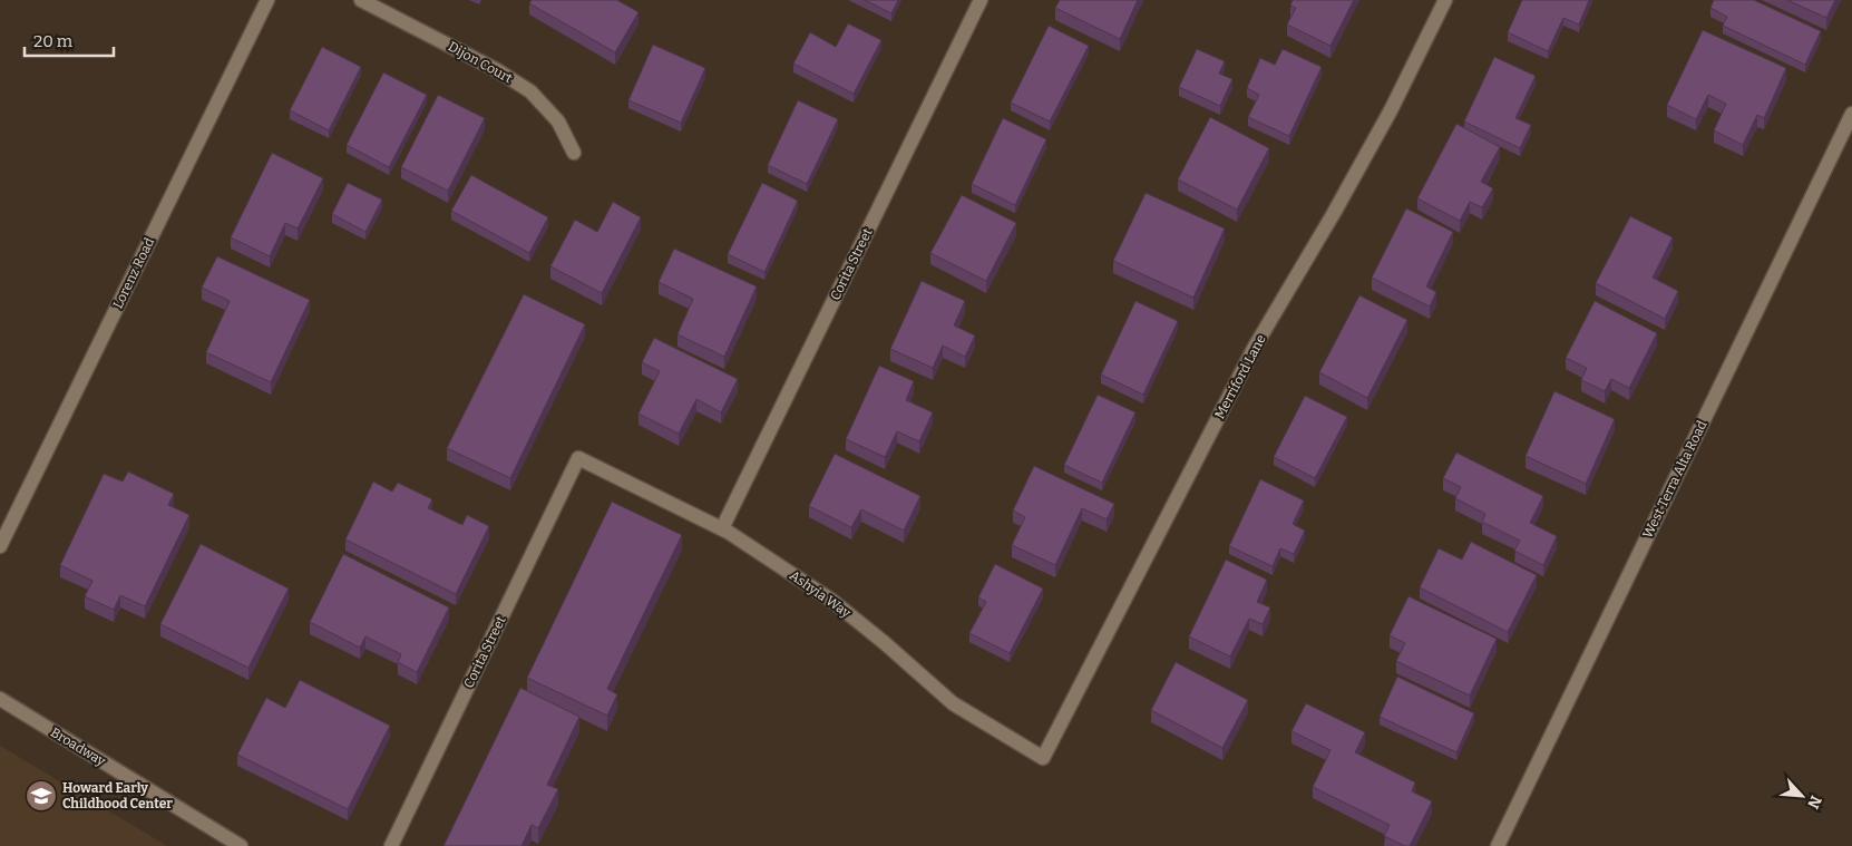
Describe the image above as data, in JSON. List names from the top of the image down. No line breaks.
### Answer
{"streets":{"street":["Dijon Court","Corita Street","Lorenz Road","Merriford Lane","West Terra Alta Road","Ashyia Way","Broadway"]},"crossings":[["Corita Street","Ashyia Way"],["Merriford Lane","Ashyia Way"]],"places":{"school or university":["Howard Early Childhood Center"]},"scale_bar":"20 m","north":"bottom right"}
